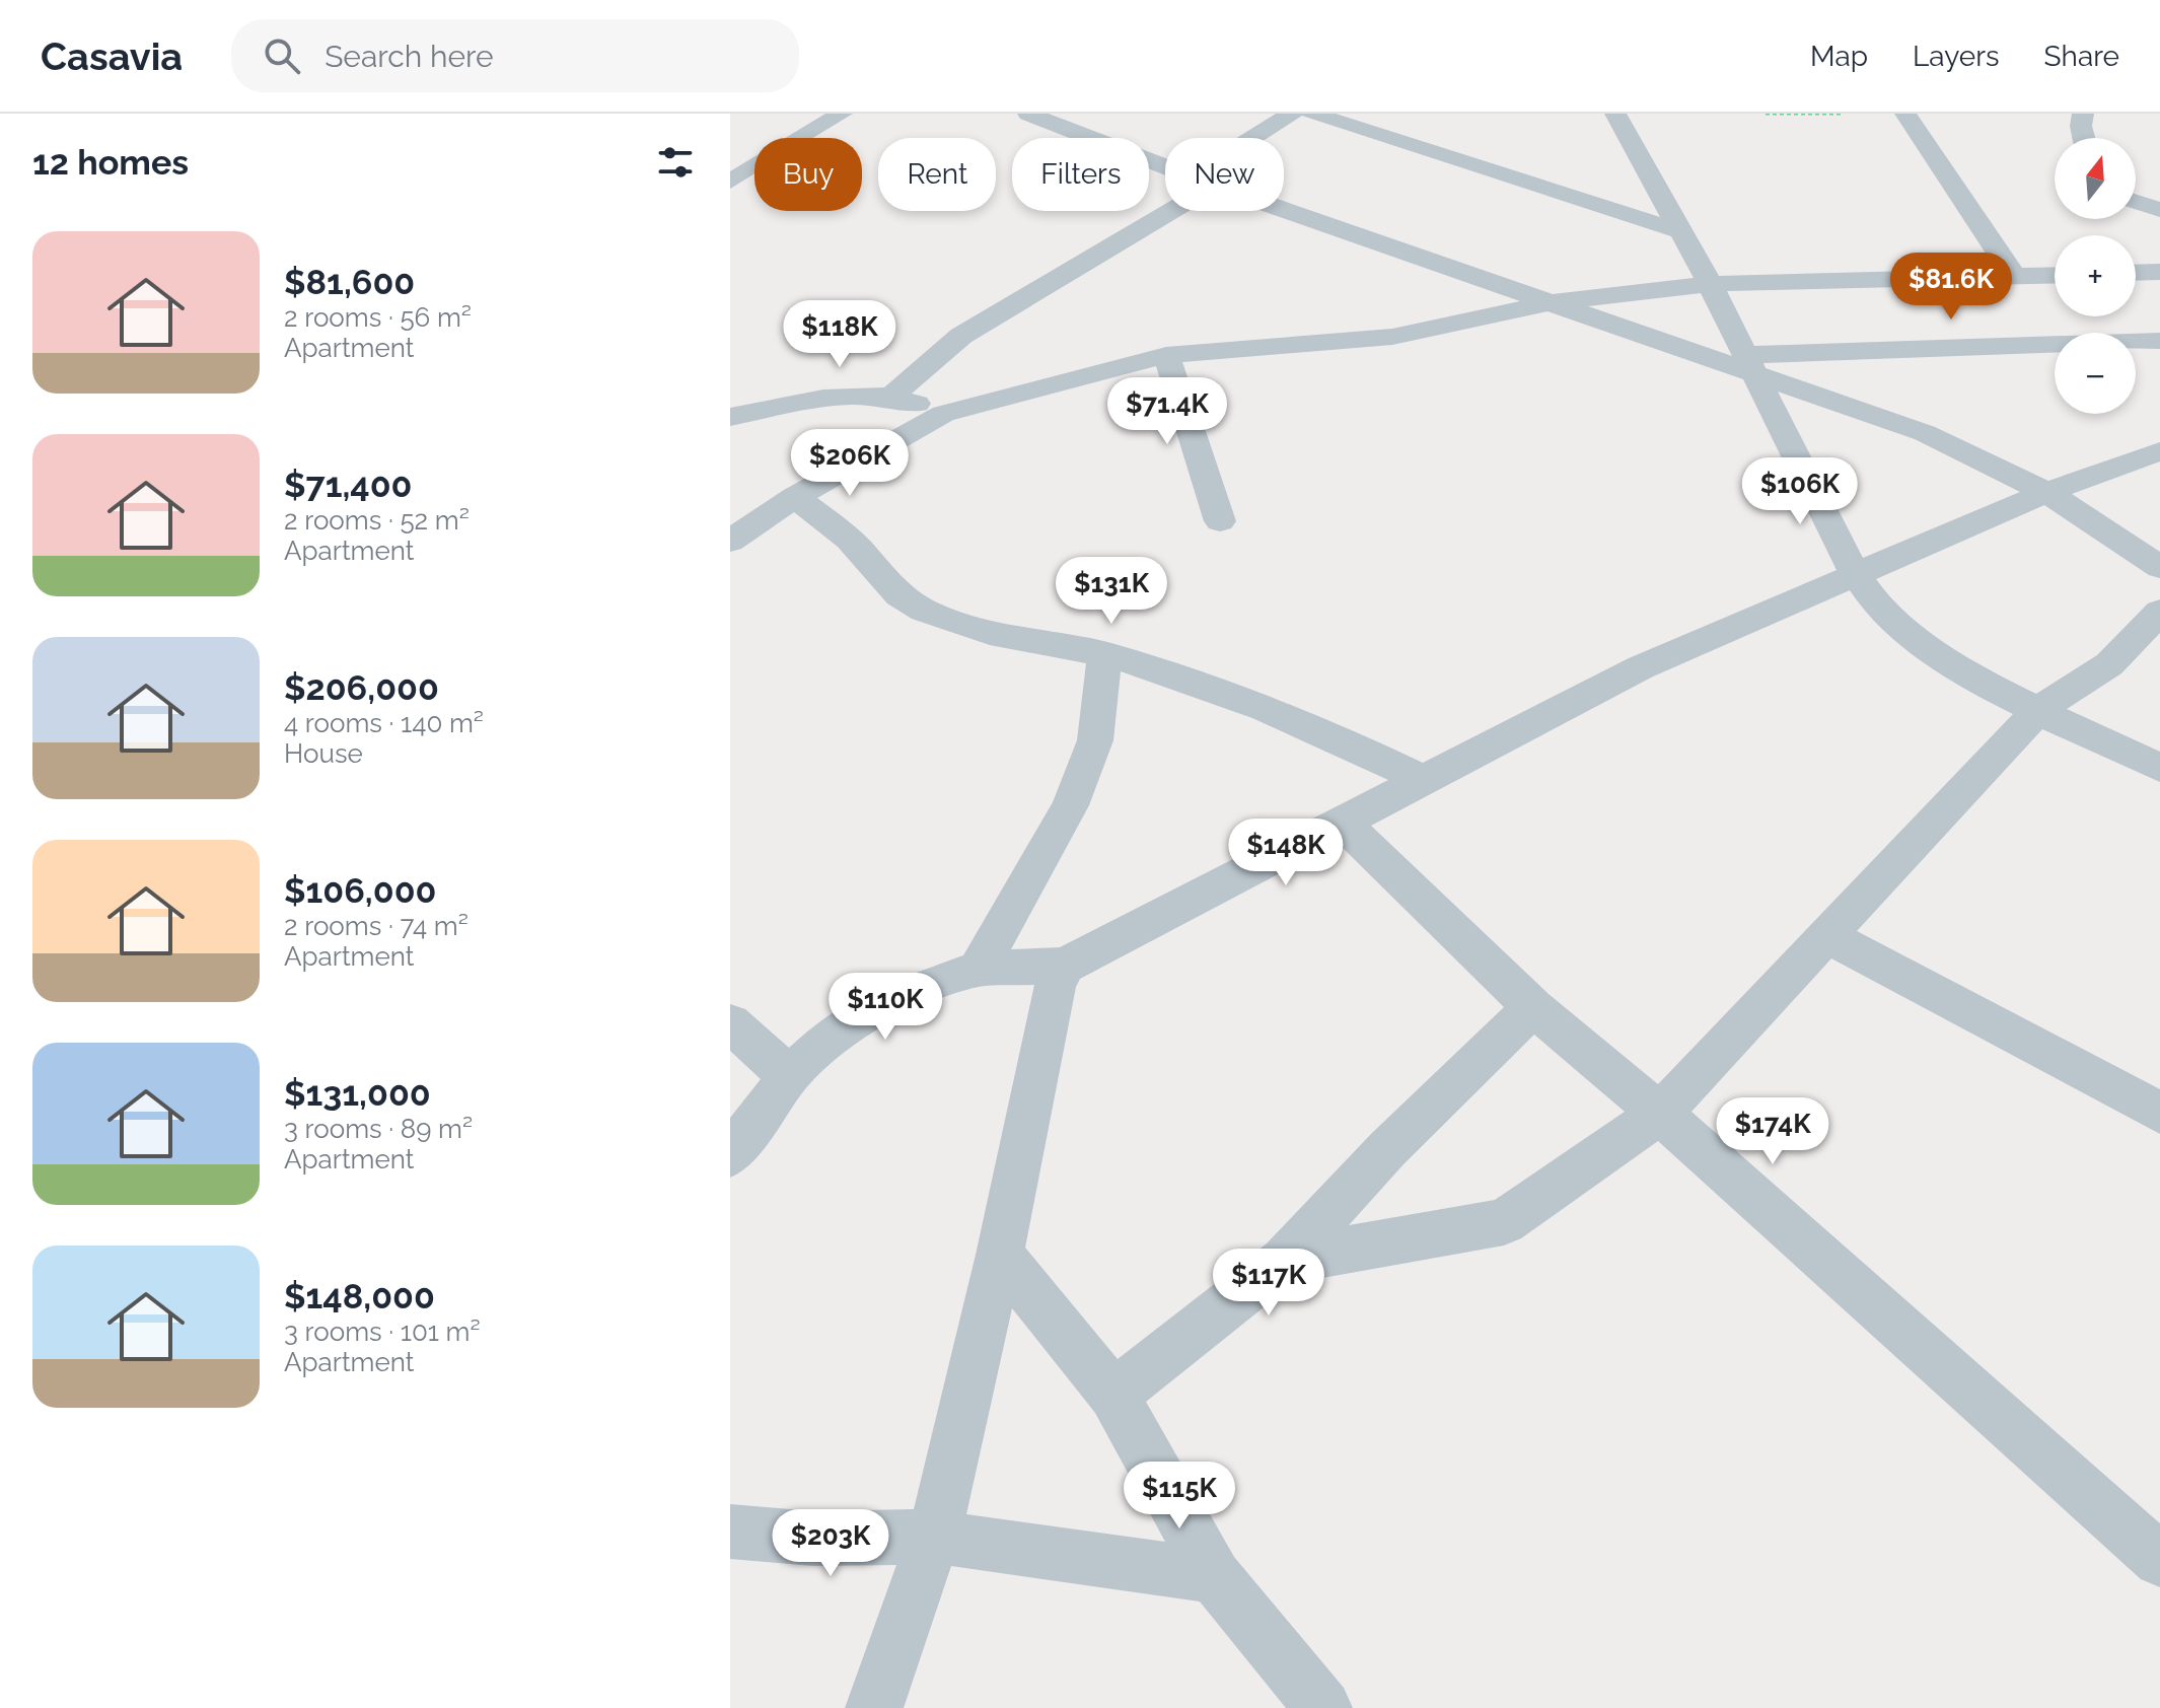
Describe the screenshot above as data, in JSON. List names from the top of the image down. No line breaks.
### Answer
{"north":"top","page":{"header":"Casavia","search":"Search here","nav":["Map","Layers","Share"],"heading":"12 homes","map_buttons":["+","−"],"chip":["Buy","Rent","Filters","New"],"list":[{"name":"$81,600","note":"2 rooms · 56 m² · Apartment"},{"name":"$71,400","note":"2 rooms · 52 m² · Apartment"},{"name":"$206,000","note":"4 rooms · 140 m² · House"},{"name":"$106,000","note":"2 rooms · 74 m² · Apartment"},{"name":"$131,000","note":"3 rooms · 89 m² · Apartment"},{"name":"$148,000","note":"3 rooms · 101 m² · Apartment"}],"price":["$81.6K","$118K","$71.4K","$206K","$106K","$131K","$148K","$110K","$174K","$117K","$115K","$203K"]}}
